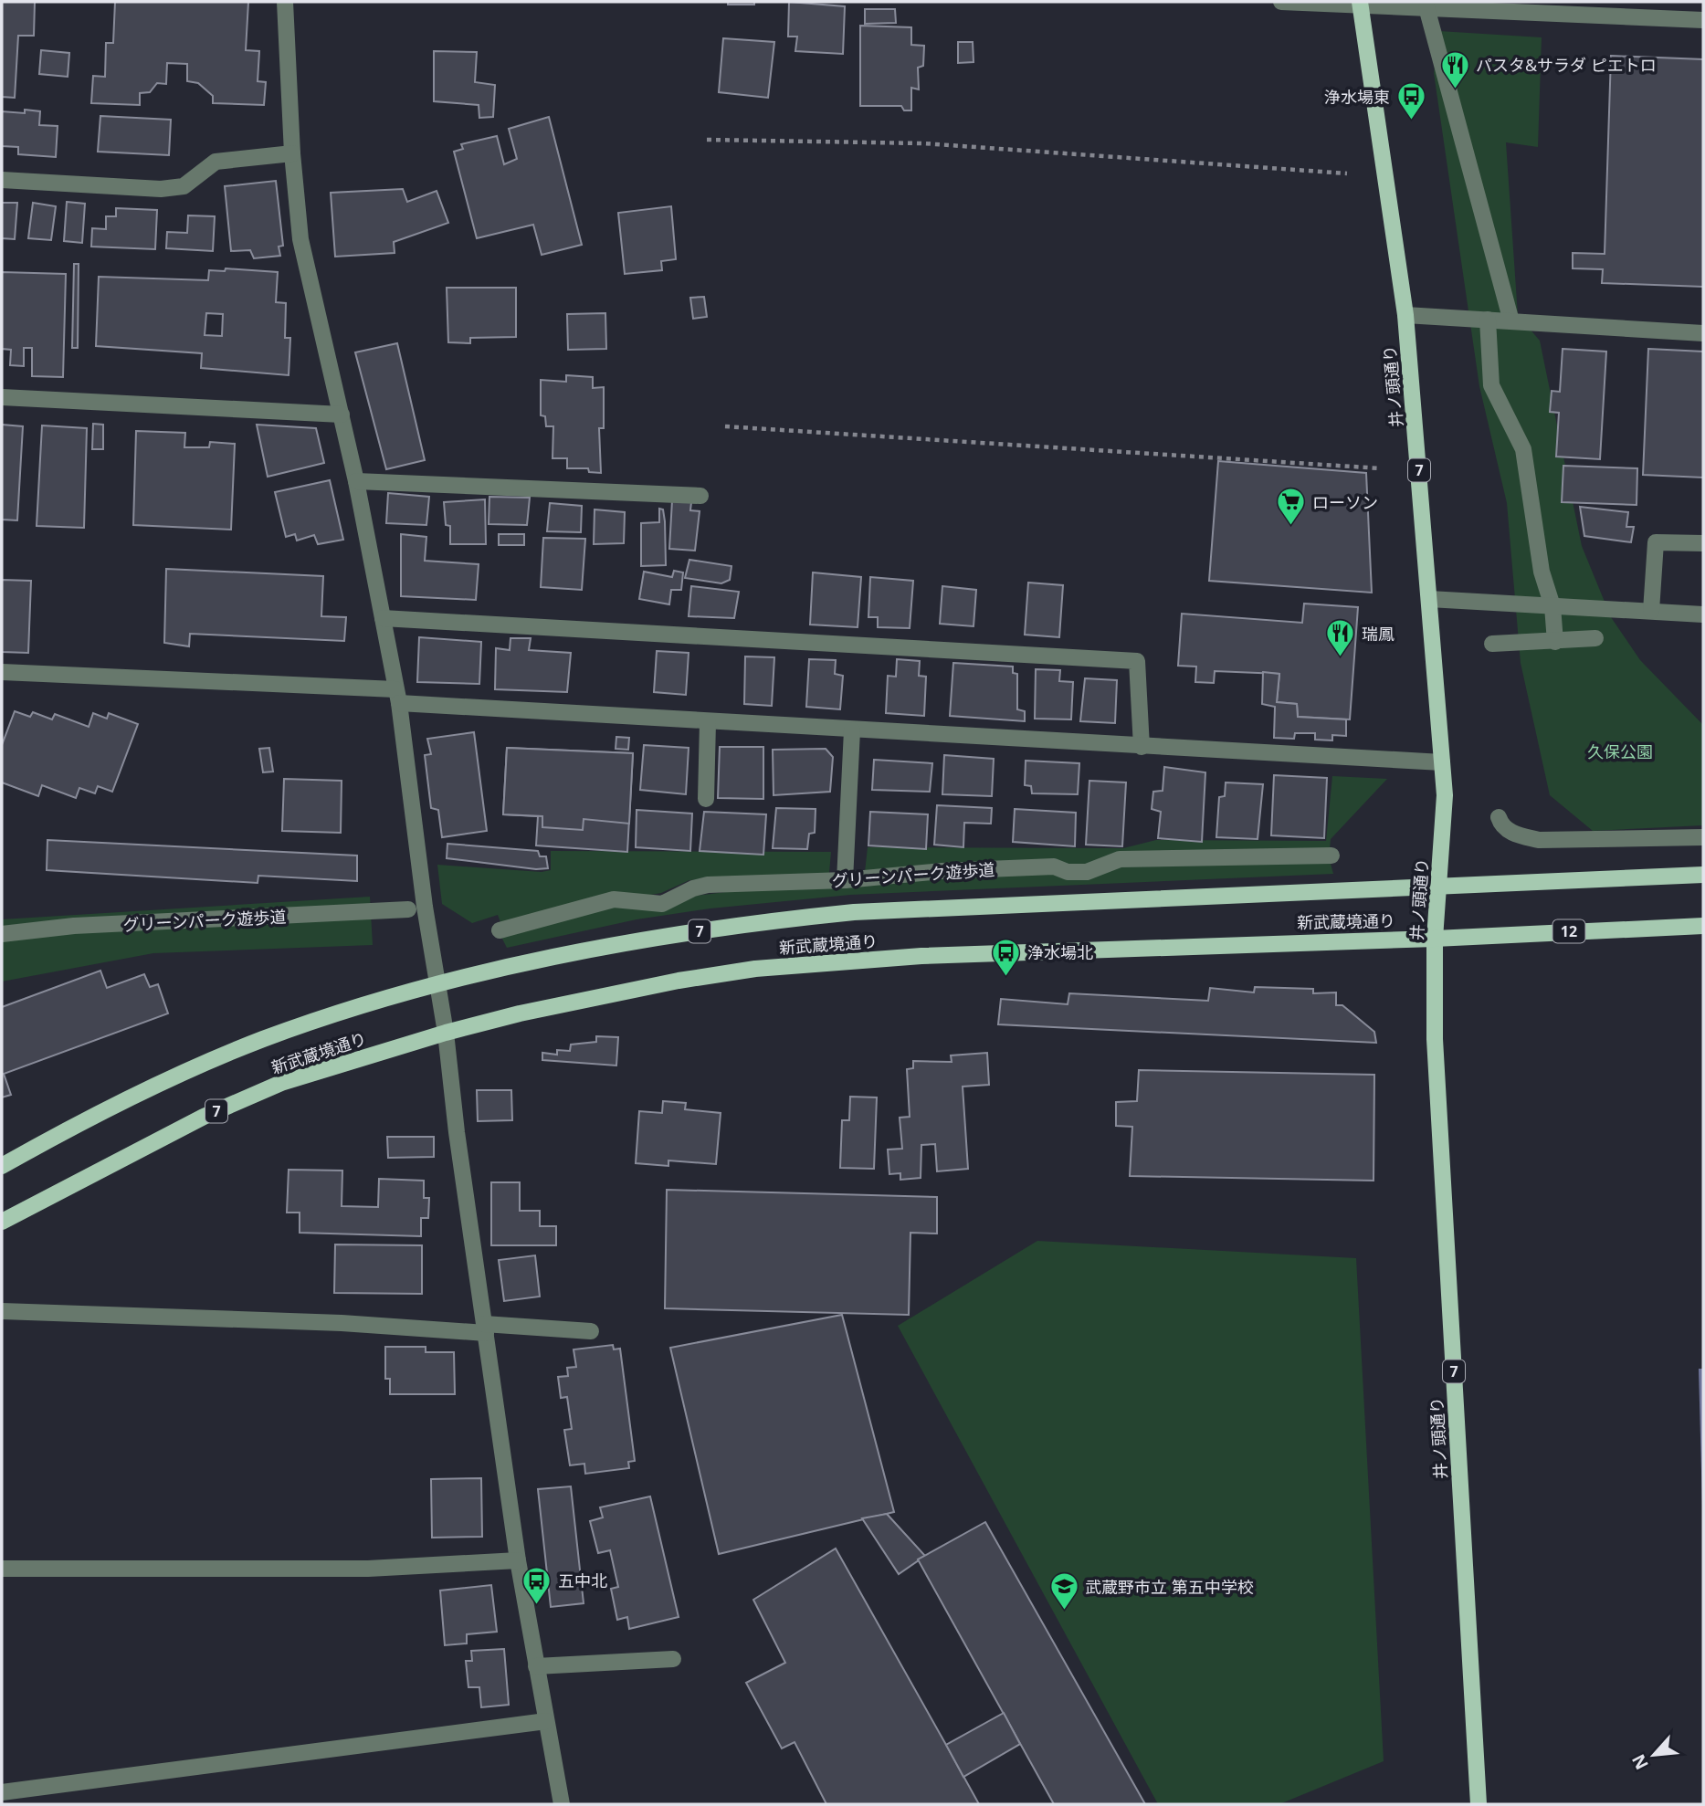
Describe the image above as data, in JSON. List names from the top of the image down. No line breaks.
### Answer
{"streets":{"main road":["井ノ頭通り","7","新武蔵境通り","12"],"street":["グリーンパーク遊歩道"]},"crossings":[["井ノ頭通り","新武蔵境通り"]],"parks":["久保公園"],"places":{"restaurant":["パスタ&サラダ ピエトロ","瑞鳳"],"bus stop":["浄水場東","浄水場北","五中北"],"supermarket":["ローソン"],"school or university":["武蔵野市立 第五中学校"]},"north":"bottom left"}
